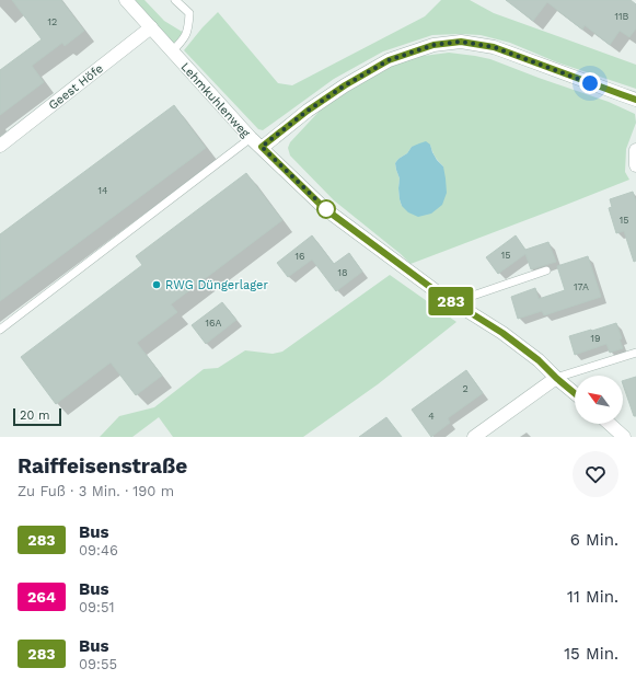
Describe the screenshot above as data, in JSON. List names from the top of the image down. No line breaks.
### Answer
{"streets":{"street":["Geest Höfe","Lehmkuhlenweg"]},"crossings":[["Geest Höfe","Lehmkuhlenweg"]],"places":["RWG Düngerlager"],"lines":["bus line 283"],"house_numbers":["11B","12","14","15","15","16","18","17A","16A","19","2","4"],"scale_bar":"20 m","north":"top left","page":{"on_map":"283","scale":"20 m","heading":["Raiffeisenstraße","Zu Fuß · 3 Min. · 190 m"],"list":[{"mark":"283","name":"Bus","note":"09:46","value":"6 Min."},{"mark":"264","name":"Bus","note":"09:51","value":"11 Min."},{"mark":"283","name":"Bus","note":"09:55","value":"15 Min."}]}}
